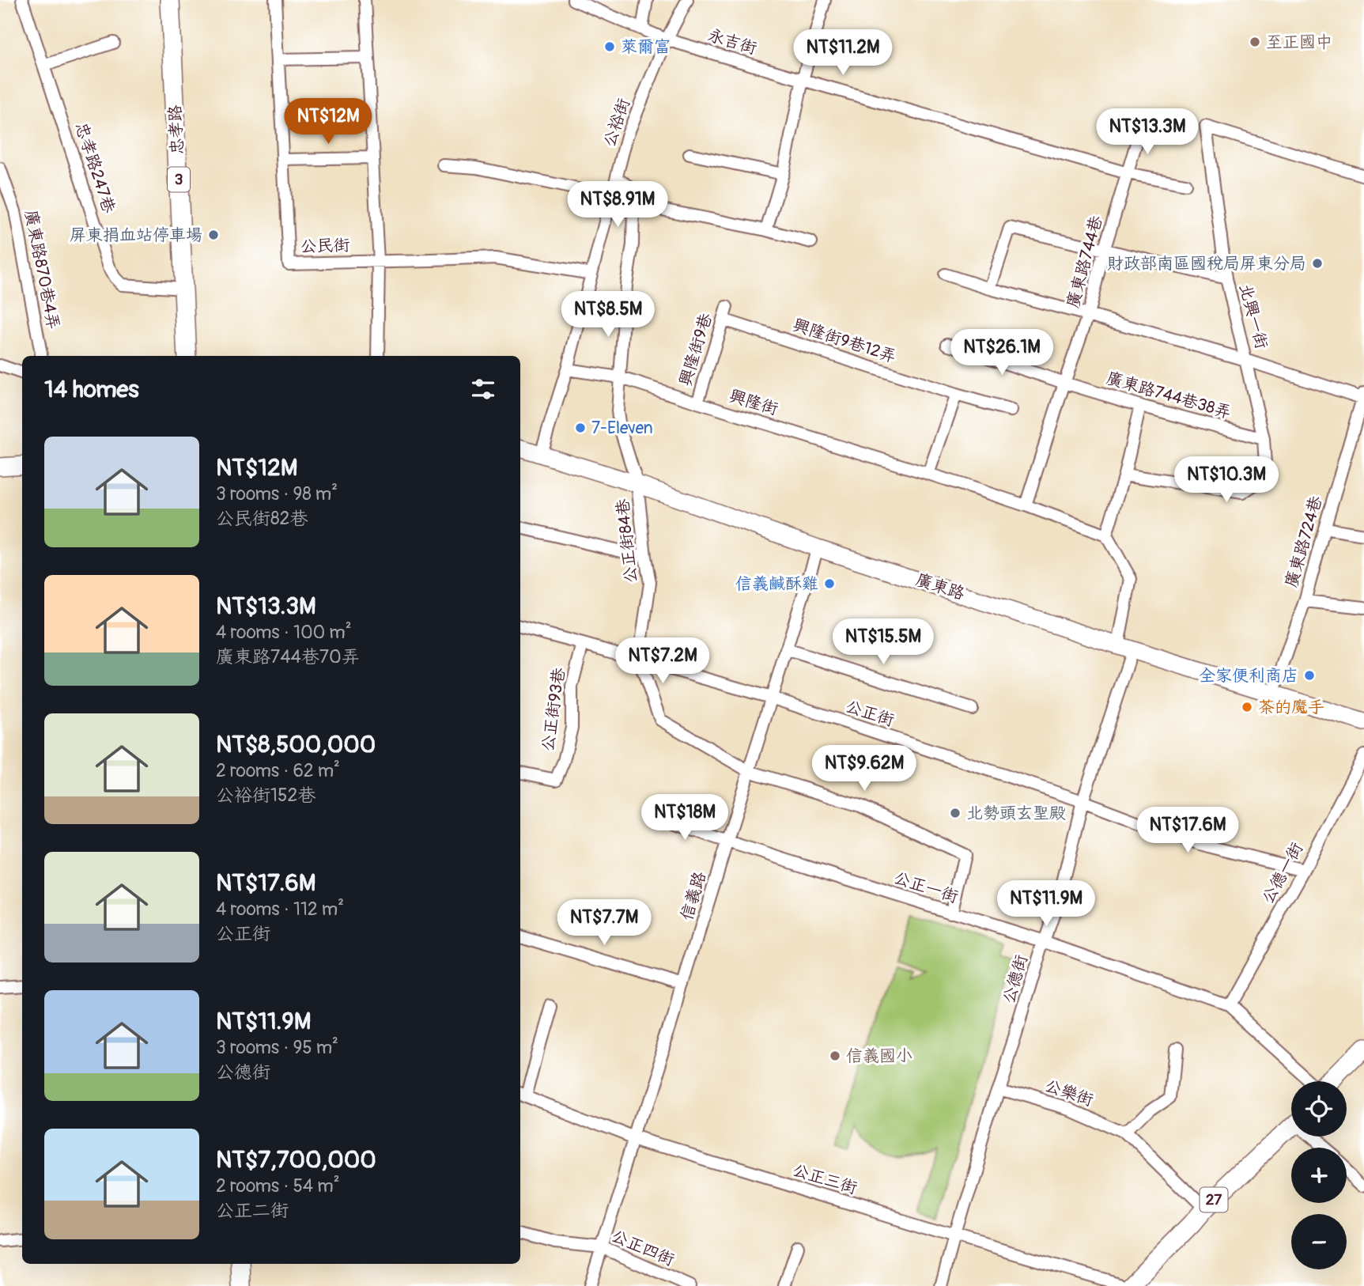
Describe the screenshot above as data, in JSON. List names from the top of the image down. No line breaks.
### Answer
{"streets":{"main road":["忠孝路","3","27"],"street":["永吉街","公裕街","忠孝路247巷","公民街","廣東路744巷","廣東路870巷4弄","北興一街","興隆街9巷12弄","興隆街9巷","廣東路744巷38弄","興隆街","公正街84巷","廣東路724巷","廣東路","公正街93巷","公正街","公德一街","公正一街","信義路","公德街","公樂街","公正三街","公正四街"]},"crossings":[["永吉街","公裕街"],["永吉街","廣東路744巷"],["公裕街","公民街"],["公裕街","興隆街"],["公裕街","廣東路"],["忠孝路","忠孝路247巷"],["廣東路744巷","廣東路744巷38弄"],["北興一街","廣東路724巷"],["興隆街9巷12弄","興隆街9巷"],["興隆街9巷","興隆街"],["興隆街","公正街84巷"],["公正街84巷","廣東路"],["公正街84巷","公正街"],["廣東路724巷","廣東路"],["廣東路","信義路"],["廣東路","公德街"],["公正街93巷","公正街"],["公正街","公德一街"],["公正街","信義路"],["公正街","公德街"],["公德一街","公正一街"],["公正一街","信義路"],["公正一街","公德街"],["信義路","公正三街"],["信義路","公正四街"],["公德街","公樂街"],["公德街","公正三街"],["公樂街","27"],["公正三街","27"]],"places":["至正國中","萊爾富","屏東捐血站停車場","財政部南區國稅局屏東分局","7-Eleven","信義鹹酥雞","全家便利商店","茶的魔手","北勢頭玄聖殿","信義國小"],"page":{"price":["NT$11.2M","NT$12M","NT$13.3M","NT$8.91M","NT$8.5M","NT$26.1M","NT$10.3M","NT$15.5M","NT$7.2M","NT$9.62M","NT$18M","NT$17.6M","NT$11.9M","NT$7.7M"],"heading":"14 homes","list":[{"name":"NT$12M","note":"3 rooms · 98 m² · 公民街82巷"},{"name":"NT$13.3M","note":"4 rooms · 100 m² · 廣東路744巷70弄"},{"name":"NT$8,500,000","note":"2 rooms · 62 m² · 公裕街152巷"},{"name":"NT$17.6M","note":"4 rooms · 112 m² · 公正街"},{"name":"NT$11.9M","note":"3 rooms · 95 m² · 公德街"},{"name":"NT$7,700,000","note":"2 rooms · 54 m² · 公正二街"}],"map_buttons":["+","−"]}}
